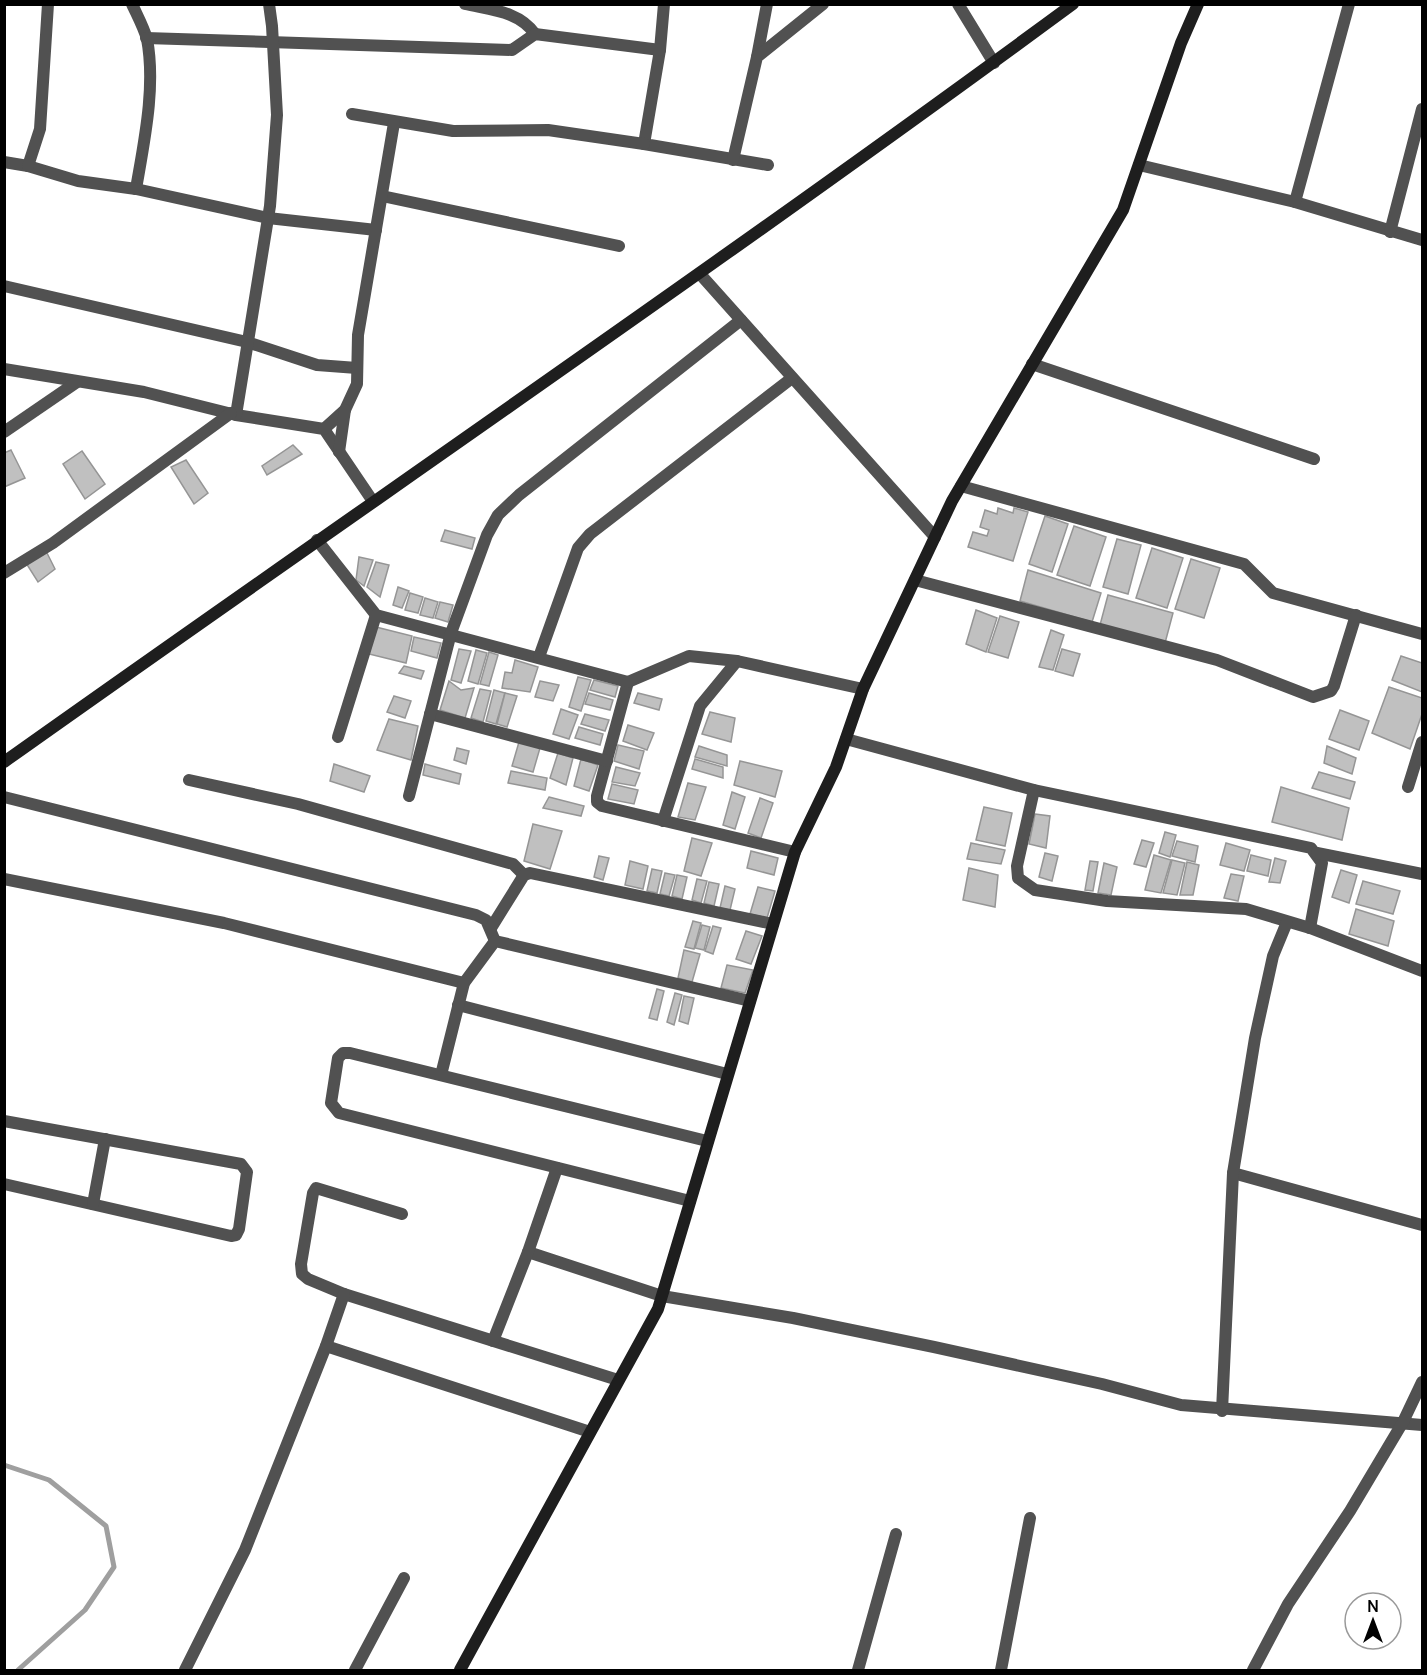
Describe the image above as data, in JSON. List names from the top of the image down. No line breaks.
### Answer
{"north":"top"}
